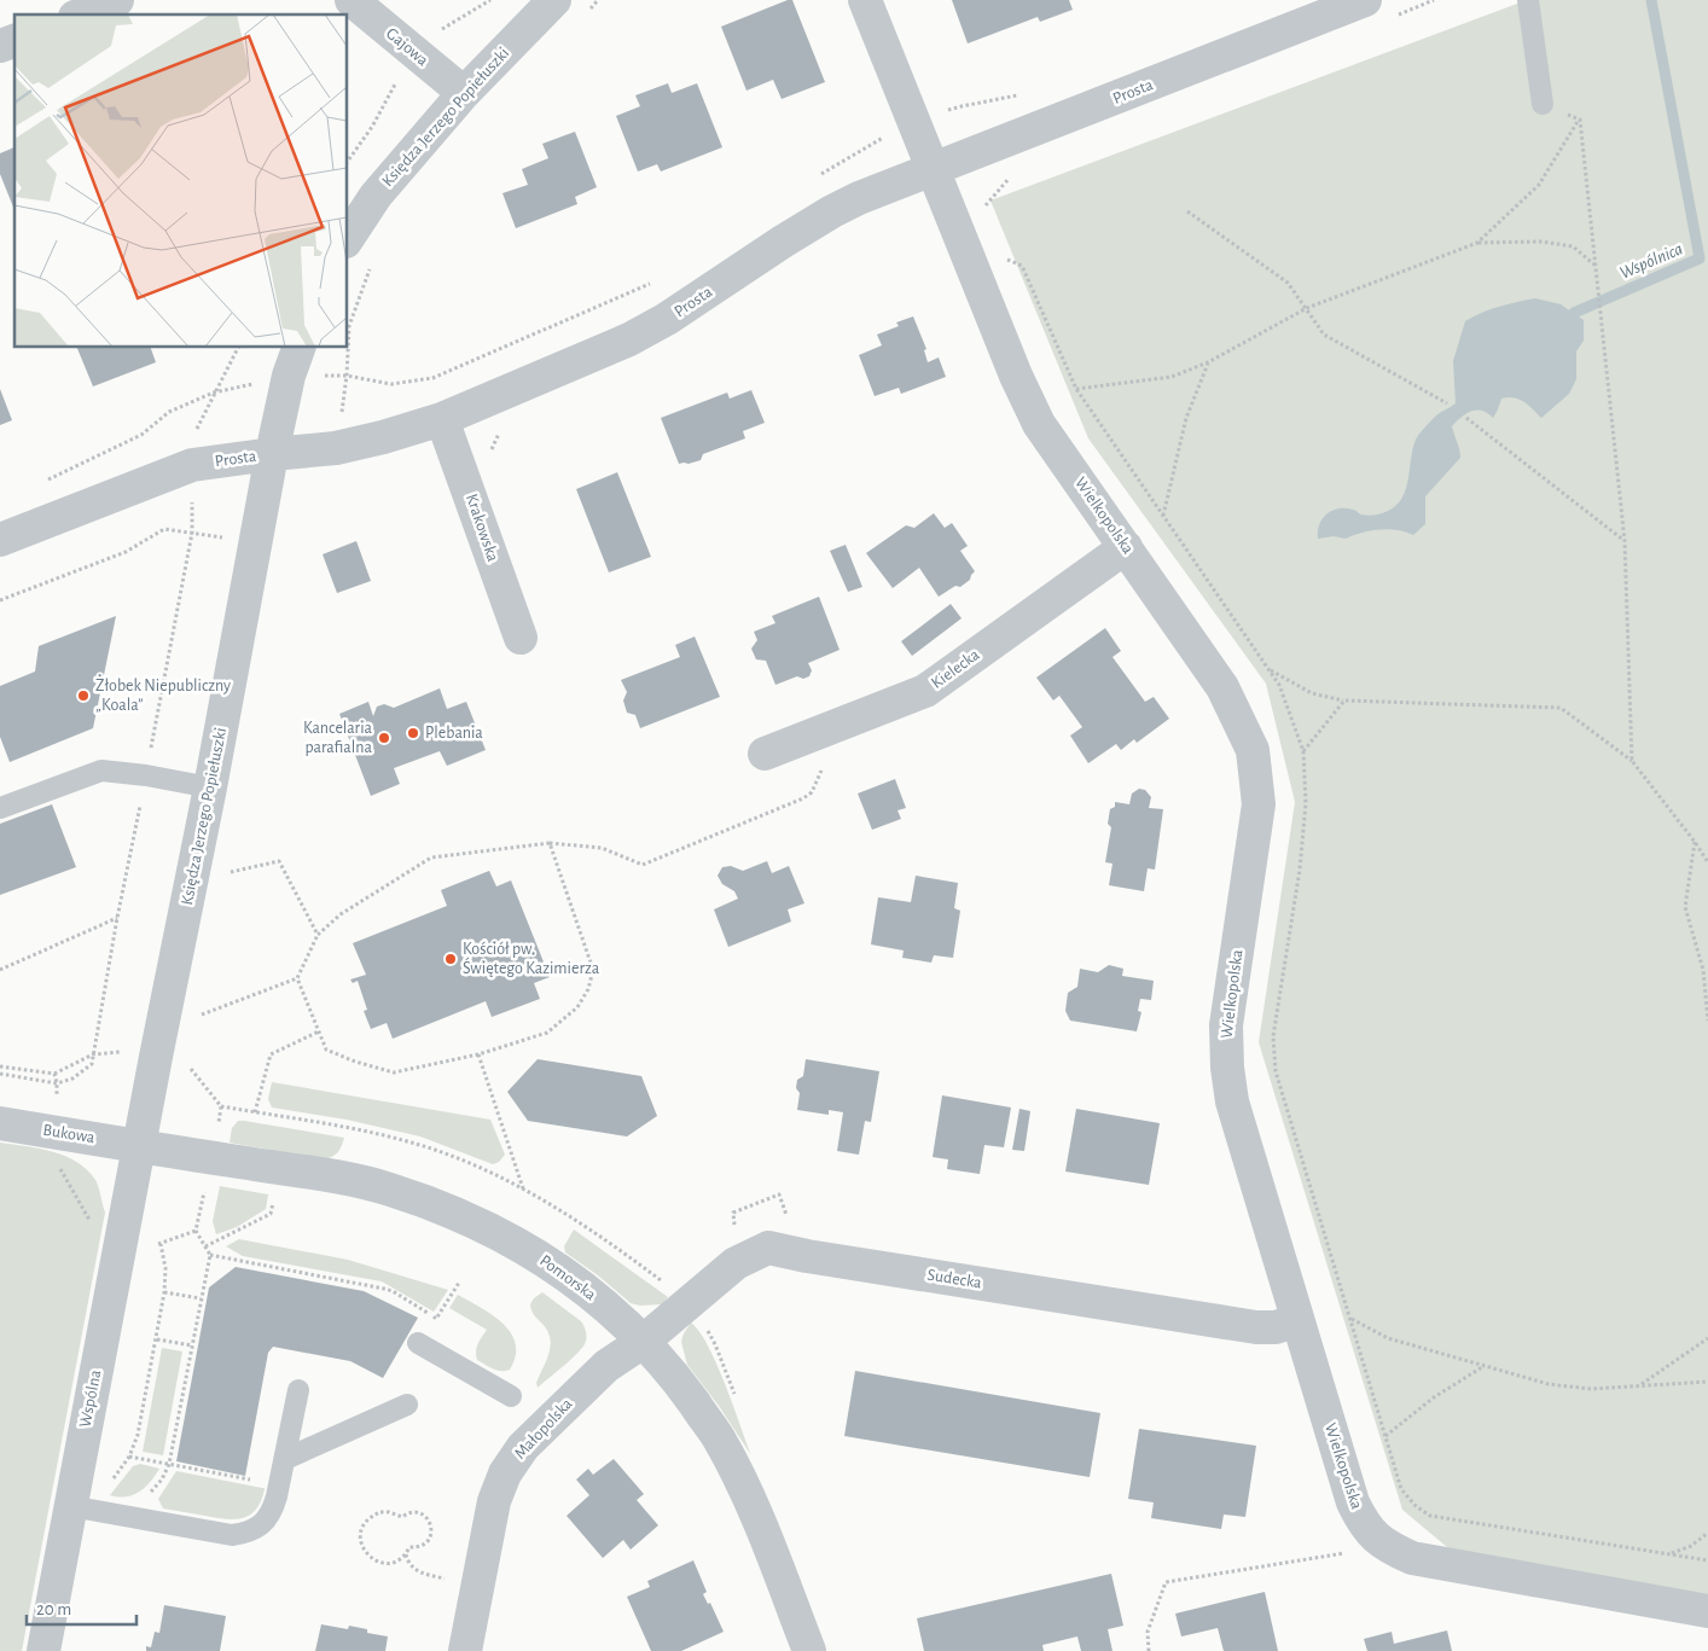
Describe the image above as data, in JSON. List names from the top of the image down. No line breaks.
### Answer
{"streets":{"street":["Gajowa","Prosta","Księdza Jerzego Popiełuszki","Wielkopolska","Krakowska","Kielecka","Bukowa","Pomorska","Sudecka","Wspólna","Małopolska"]},"crossings":[["Gajowa","Księdza Jerzego Popiełuszki"],["Prosta","Księdza Jerzego Popiełuszki"],["Prosta","Wielkopolska"],["Prosta","Krakowska"],["Księdza Jerzego Popiełuszki","Bukowa"],["Księdza Jerzego Popiełuszki","Pomorska"],["Księdza Jerzego Popiełuszki","Wspólna"],["Wielkopolska","Kielecka"],["Wielkopolska","Sudecka"],["Bukowa","Pomorska"],["Bukowa","Wspólna"],["Pomorska","Sudecka"],["Pomorska","Wspólna"],["Pomorska","Małopolska"],["Sudecka","Małopolska"]],"water":["Wspólnica"],"places":["Żłobek Niepubliczny „Koala”","Plebania","Kancelaria parafialna","Kościół pw. Świętego Kazimierza"],"scale_bar":"20 m"}
